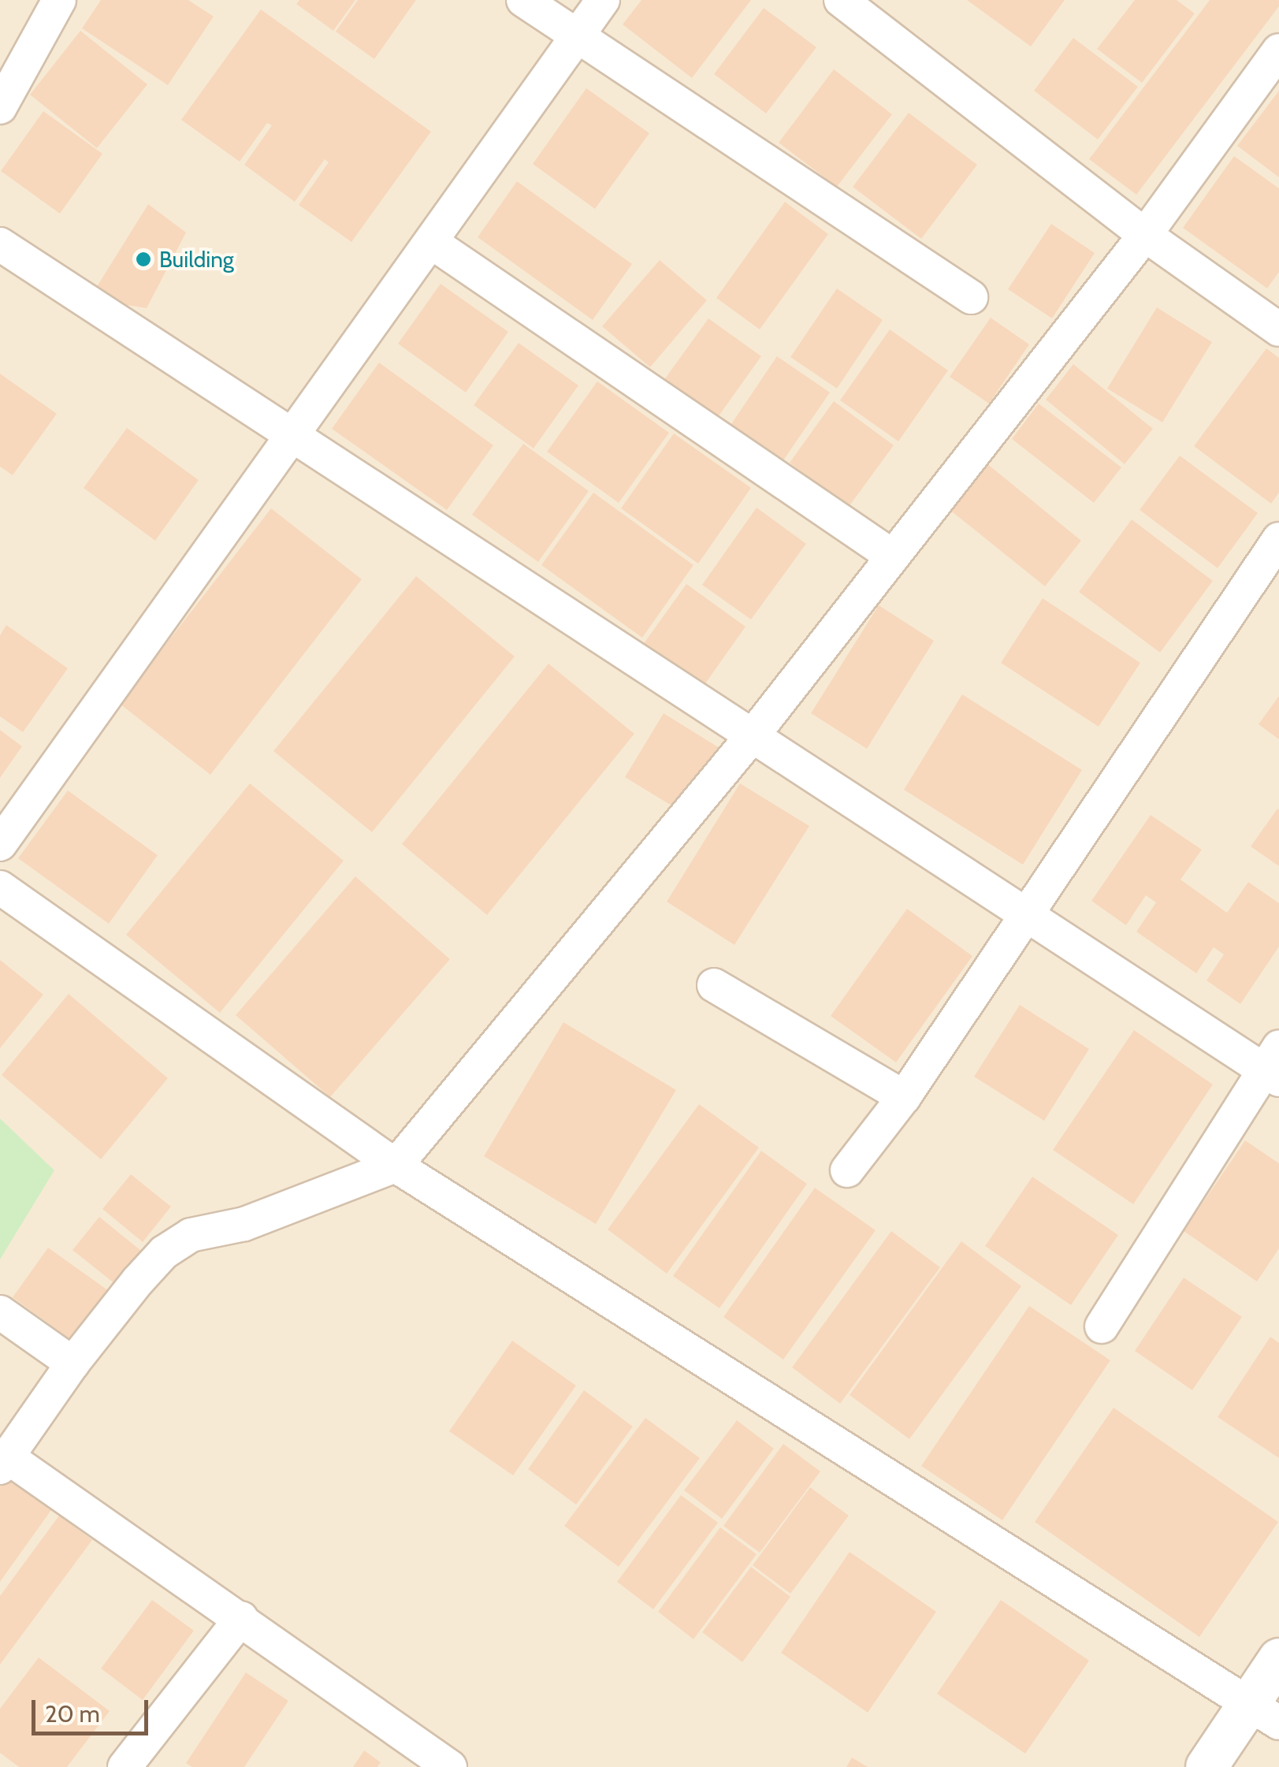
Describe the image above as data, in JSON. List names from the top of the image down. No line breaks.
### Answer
{"places":["Building"],"scale_bar":"20 m"}
